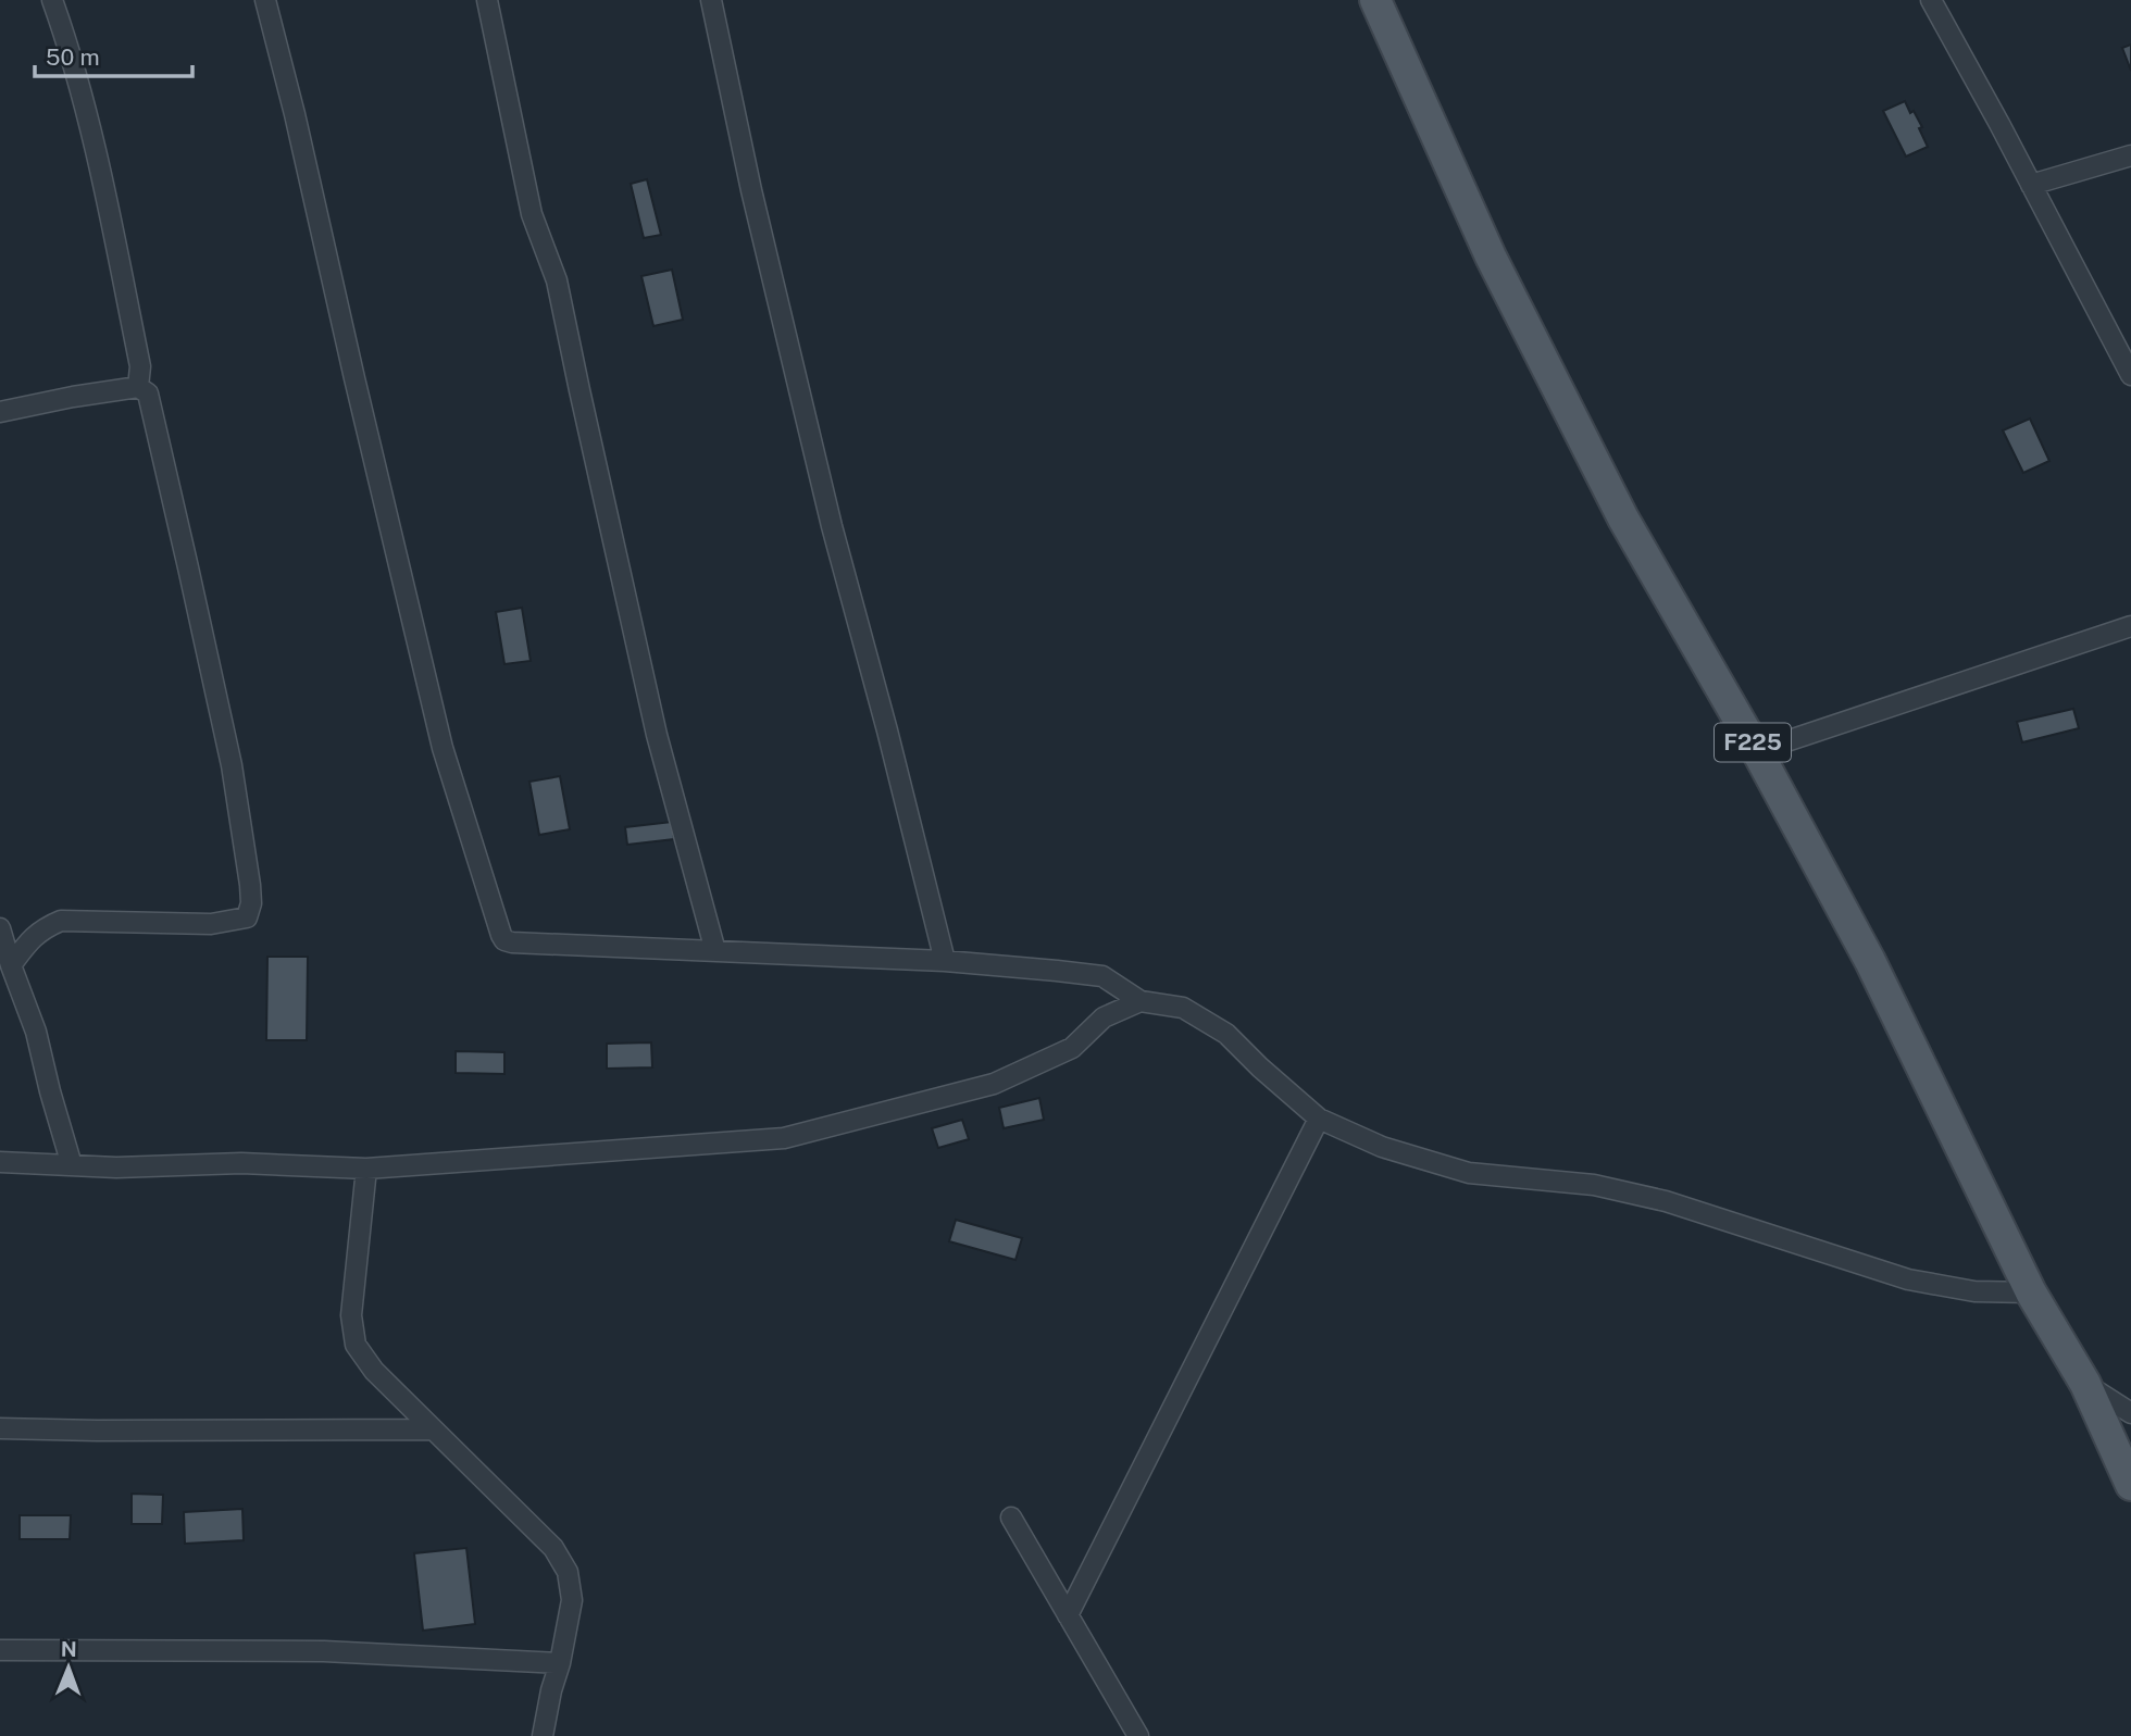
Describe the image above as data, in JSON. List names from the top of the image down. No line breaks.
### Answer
{"streets":{"main road":["F225"]},"scale_bar":"50 m","north":"top"}
